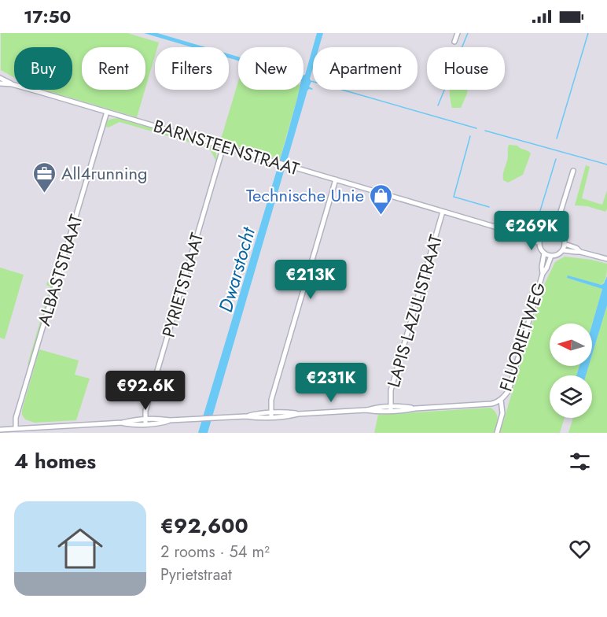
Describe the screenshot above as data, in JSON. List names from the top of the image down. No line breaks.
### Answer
{"streets":{"street":["BARNSTEENSTRAAT","ALBASTSTRAAT","PYRIETSTRAAT","LAPIS LAZULISTRAAT","FLUORIETWEG"]},"crossings":[["BARNSTEENSTRAAT","ALBASTSTRAAT"],["BARNSTEENSTRAAT","PYRIETSTRAAT"],["BARNSTEENSTRAAT","LAPIS LAZULISTRAAT"],["BARNSTEENSTRAAT","FLUORIETWEG"],["ALBASTSTRAAT","FLUORIETWEG"],["PYRIETSTRAAT","FLUORIETWEG"],["LAPIS LAZULISTRAAT","FLUORIETWEG"]],"water":["Dwarstocht"],"places":{"office":["All4running"],"shop":["Technische Unie"]},"north":"left","page":{"status":"17:50","chip":["Buy","Rent","Filters","New","Apartment","House"],"price":["€269K","€213K","€231K","€92.6K"],"heading":"4 homes","list":[{"name":"€92,600","note":"2 rooms · 54 m² · Pyrietstraat"}]}}
